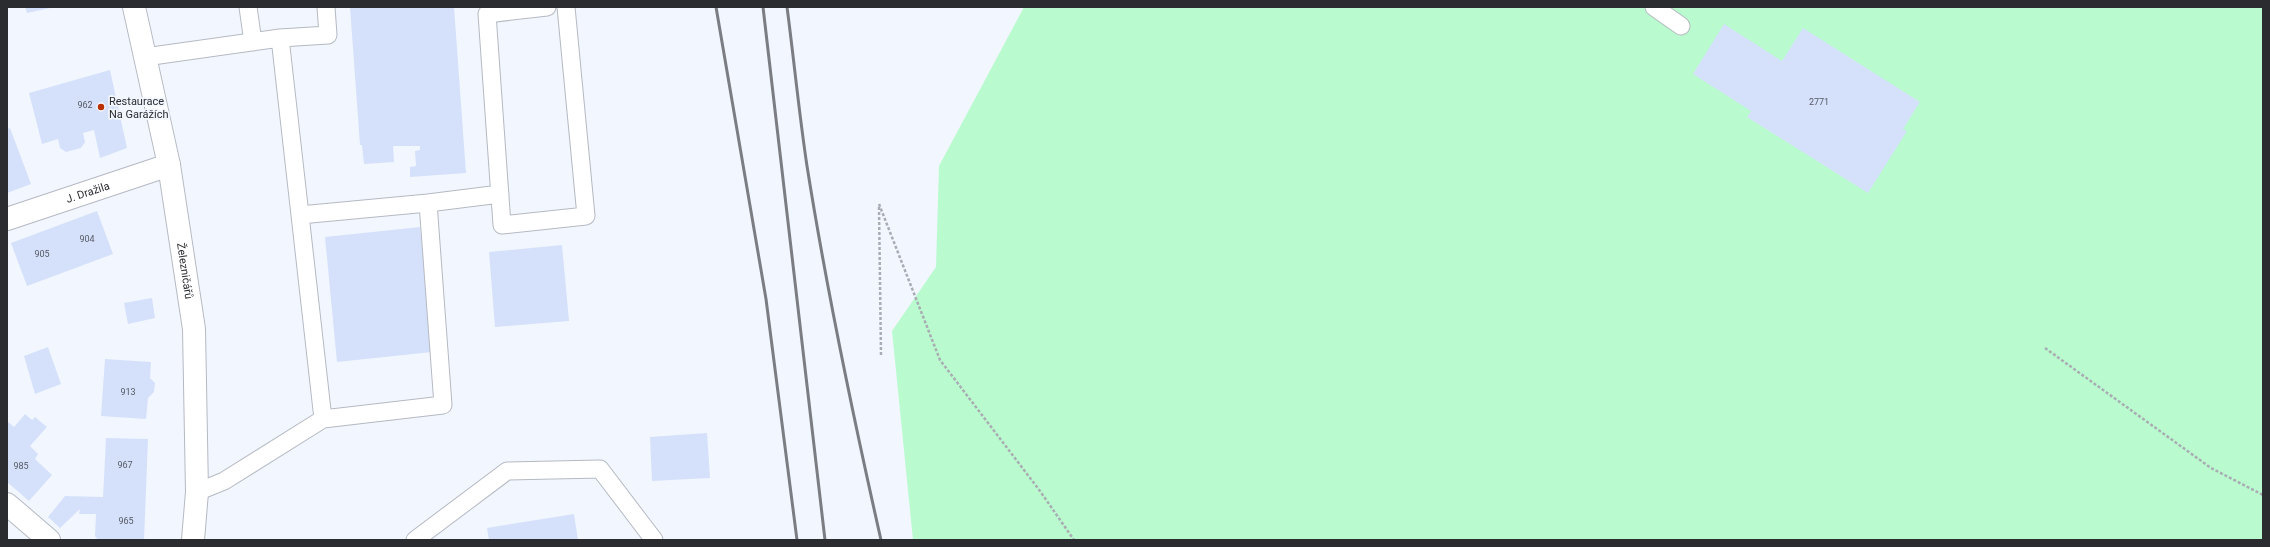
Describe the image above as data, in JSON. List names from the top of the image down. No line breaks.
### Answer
{"streets":{"street":["J. Dražila","Železničářů"]},"crossings":[["J. Dražila","Železničářů"]],"places":["Restaurace Na Garážích"],"house_numbers":["2771","962","904","905","913","967","985","965"]}
